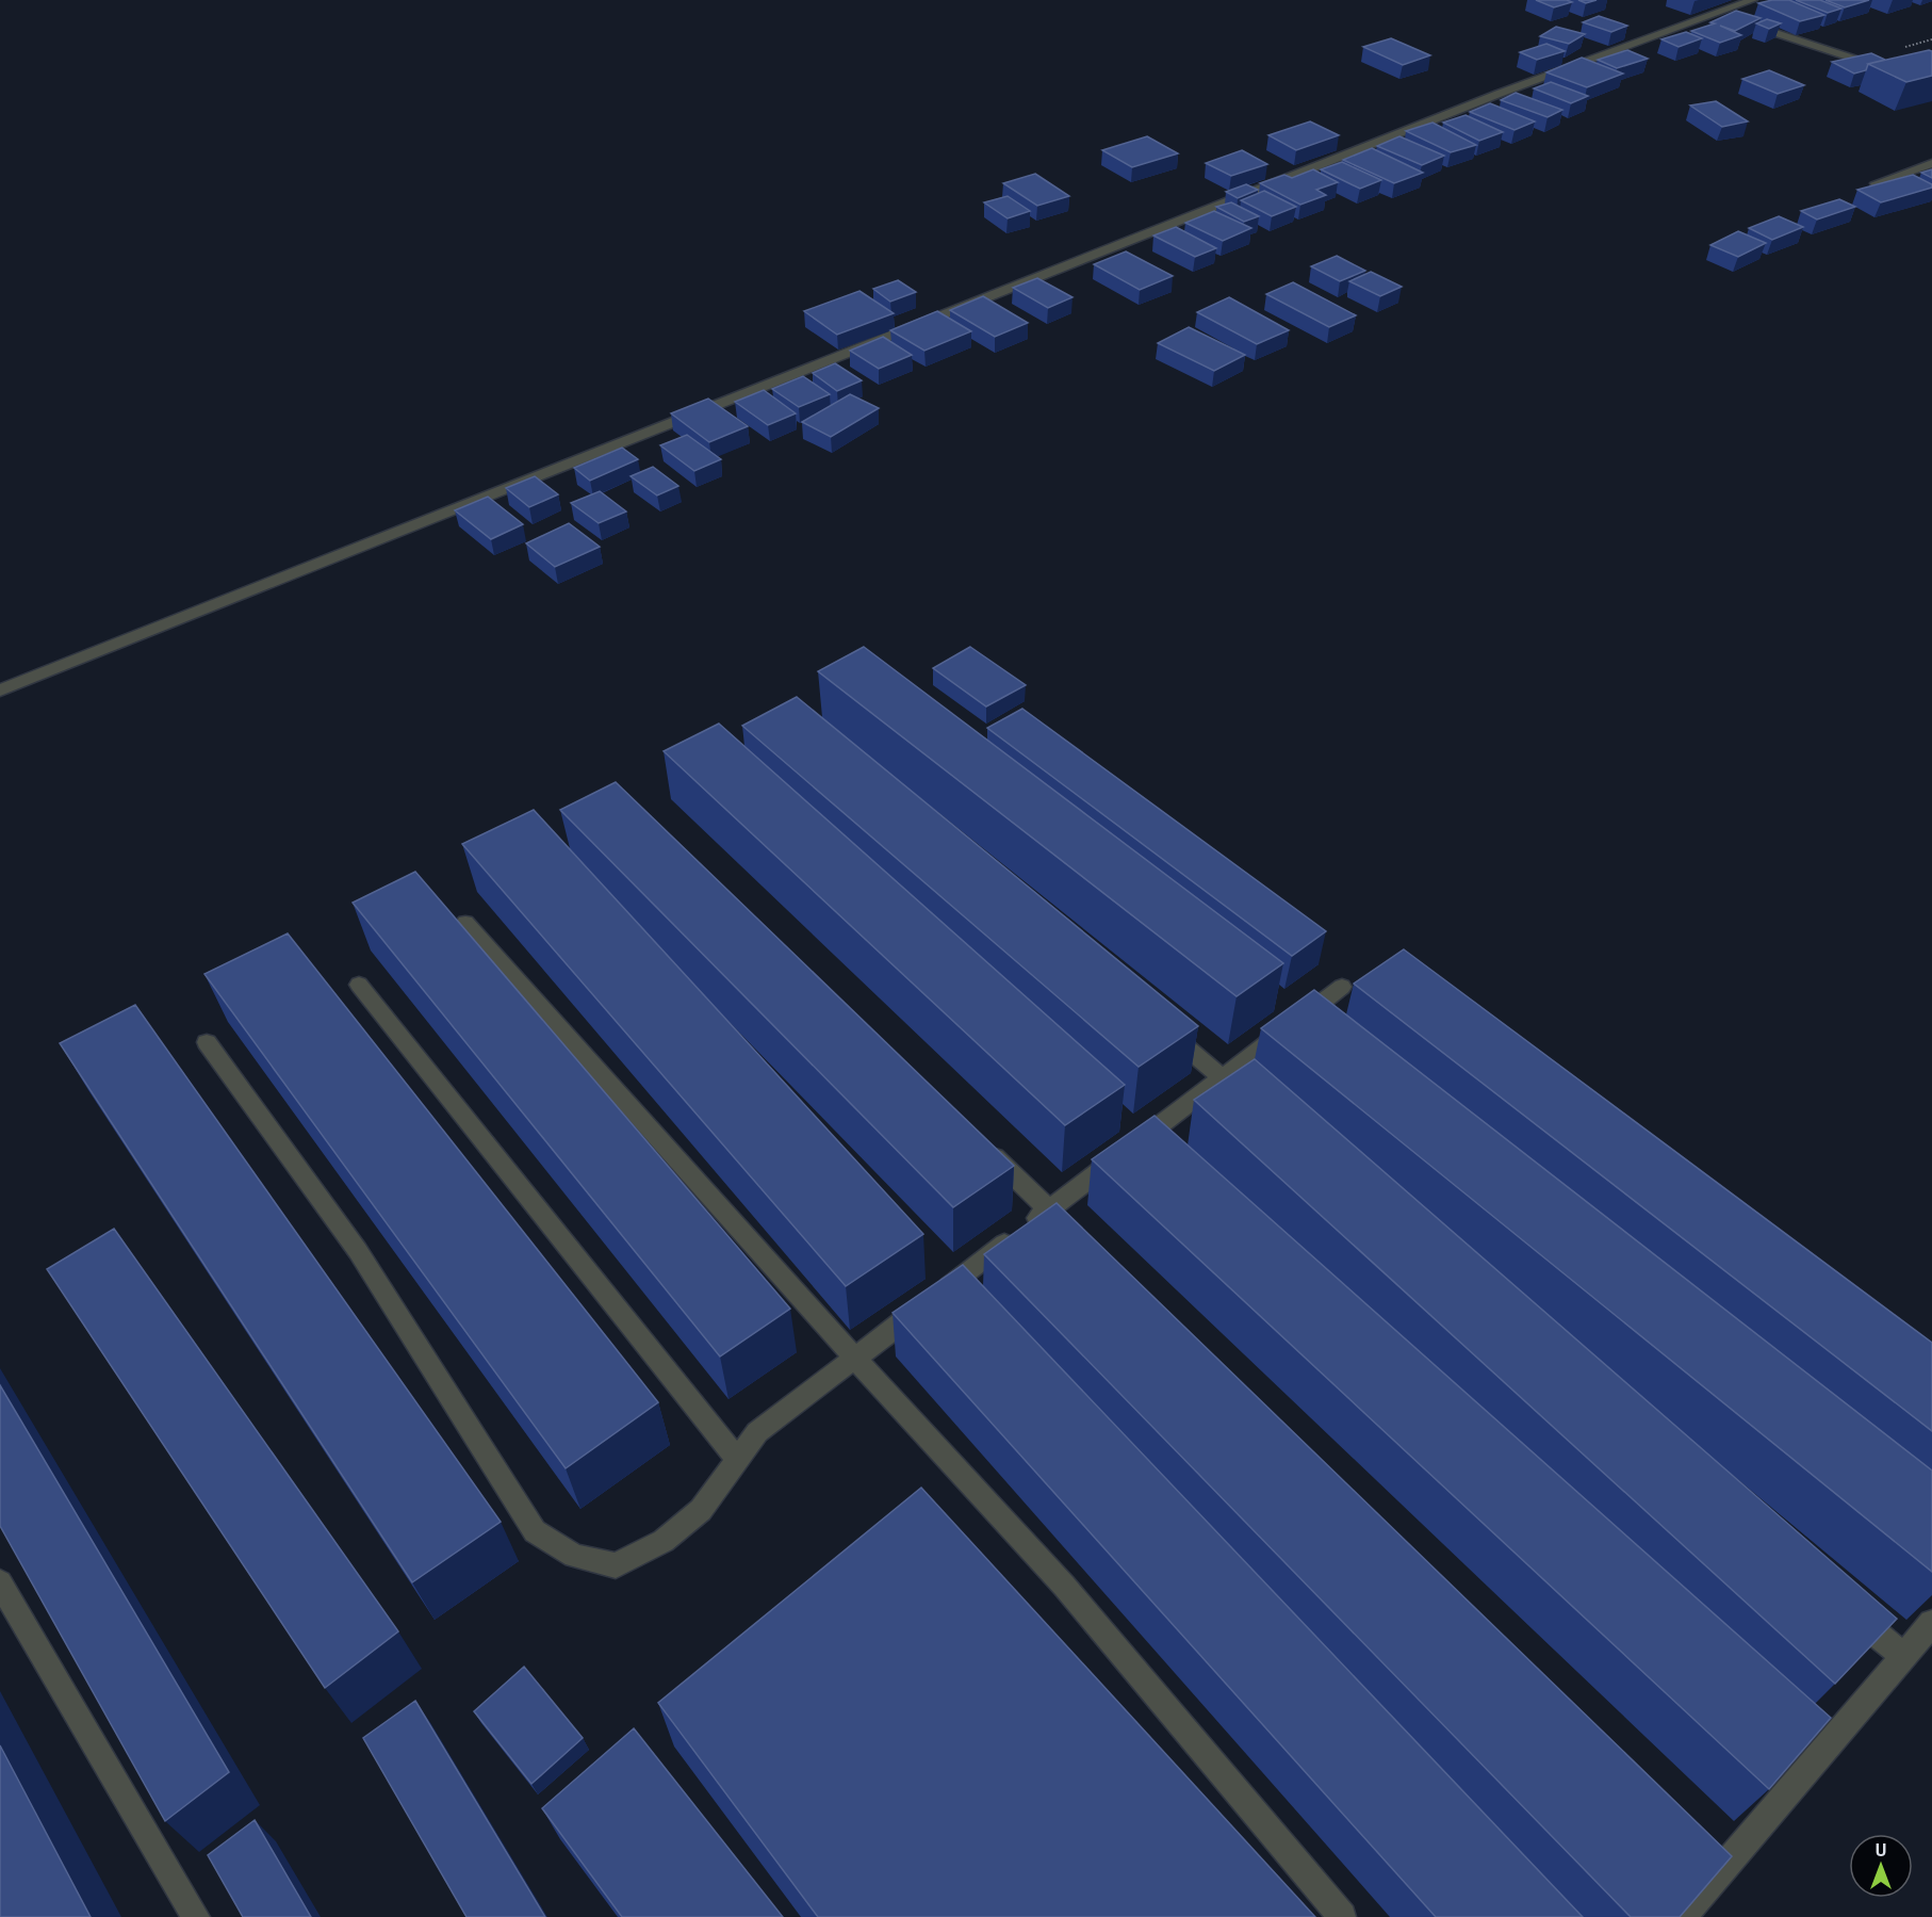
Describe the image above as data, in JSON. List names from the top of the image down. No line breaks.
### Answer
{"north":"top"}
